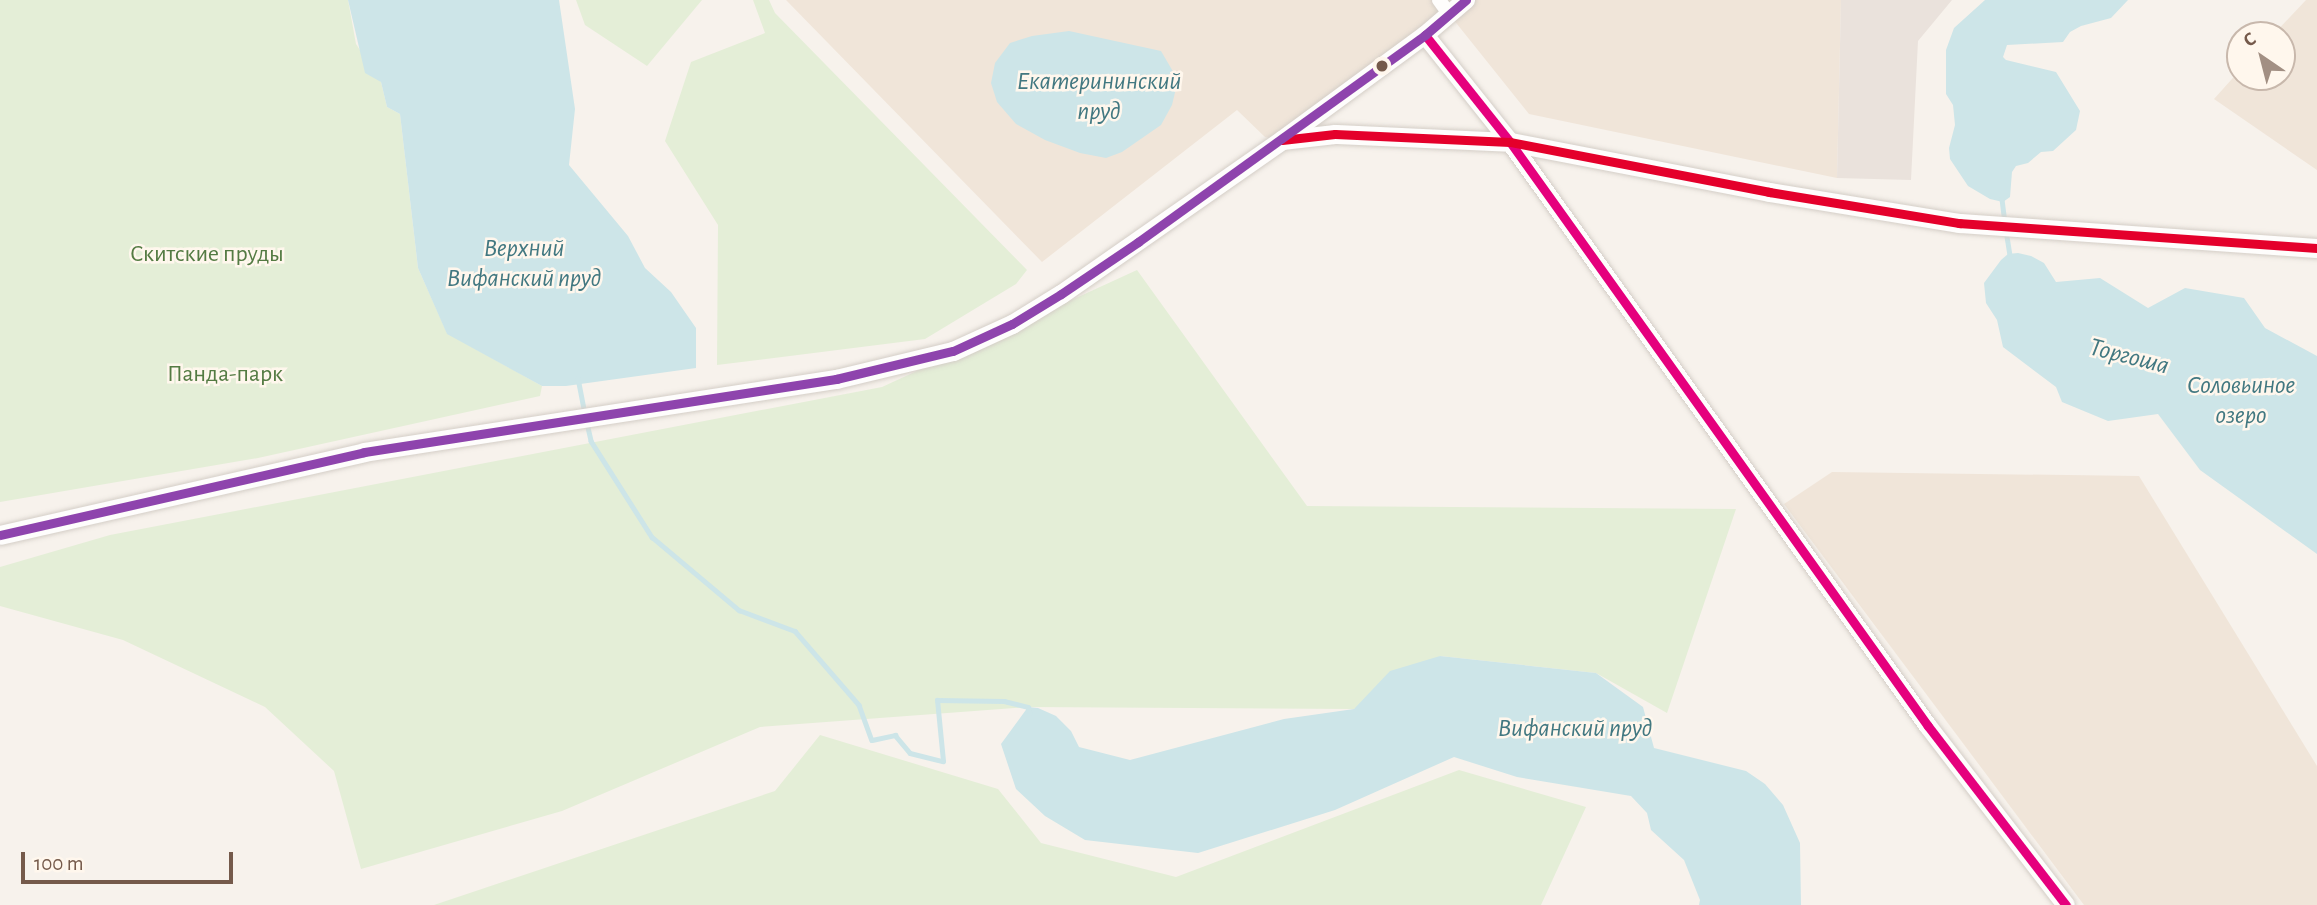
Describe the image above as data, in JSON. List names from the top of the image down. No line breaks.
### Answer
{"water":["Екатерининский пруд","Верхний Вифанский пруд","Торгоша","Соловьиное озеро","Вифанский пруд"],"parks":["Скитские пруды","Панда-парк"],"scale_bar":"100 m","north":"top left"}
